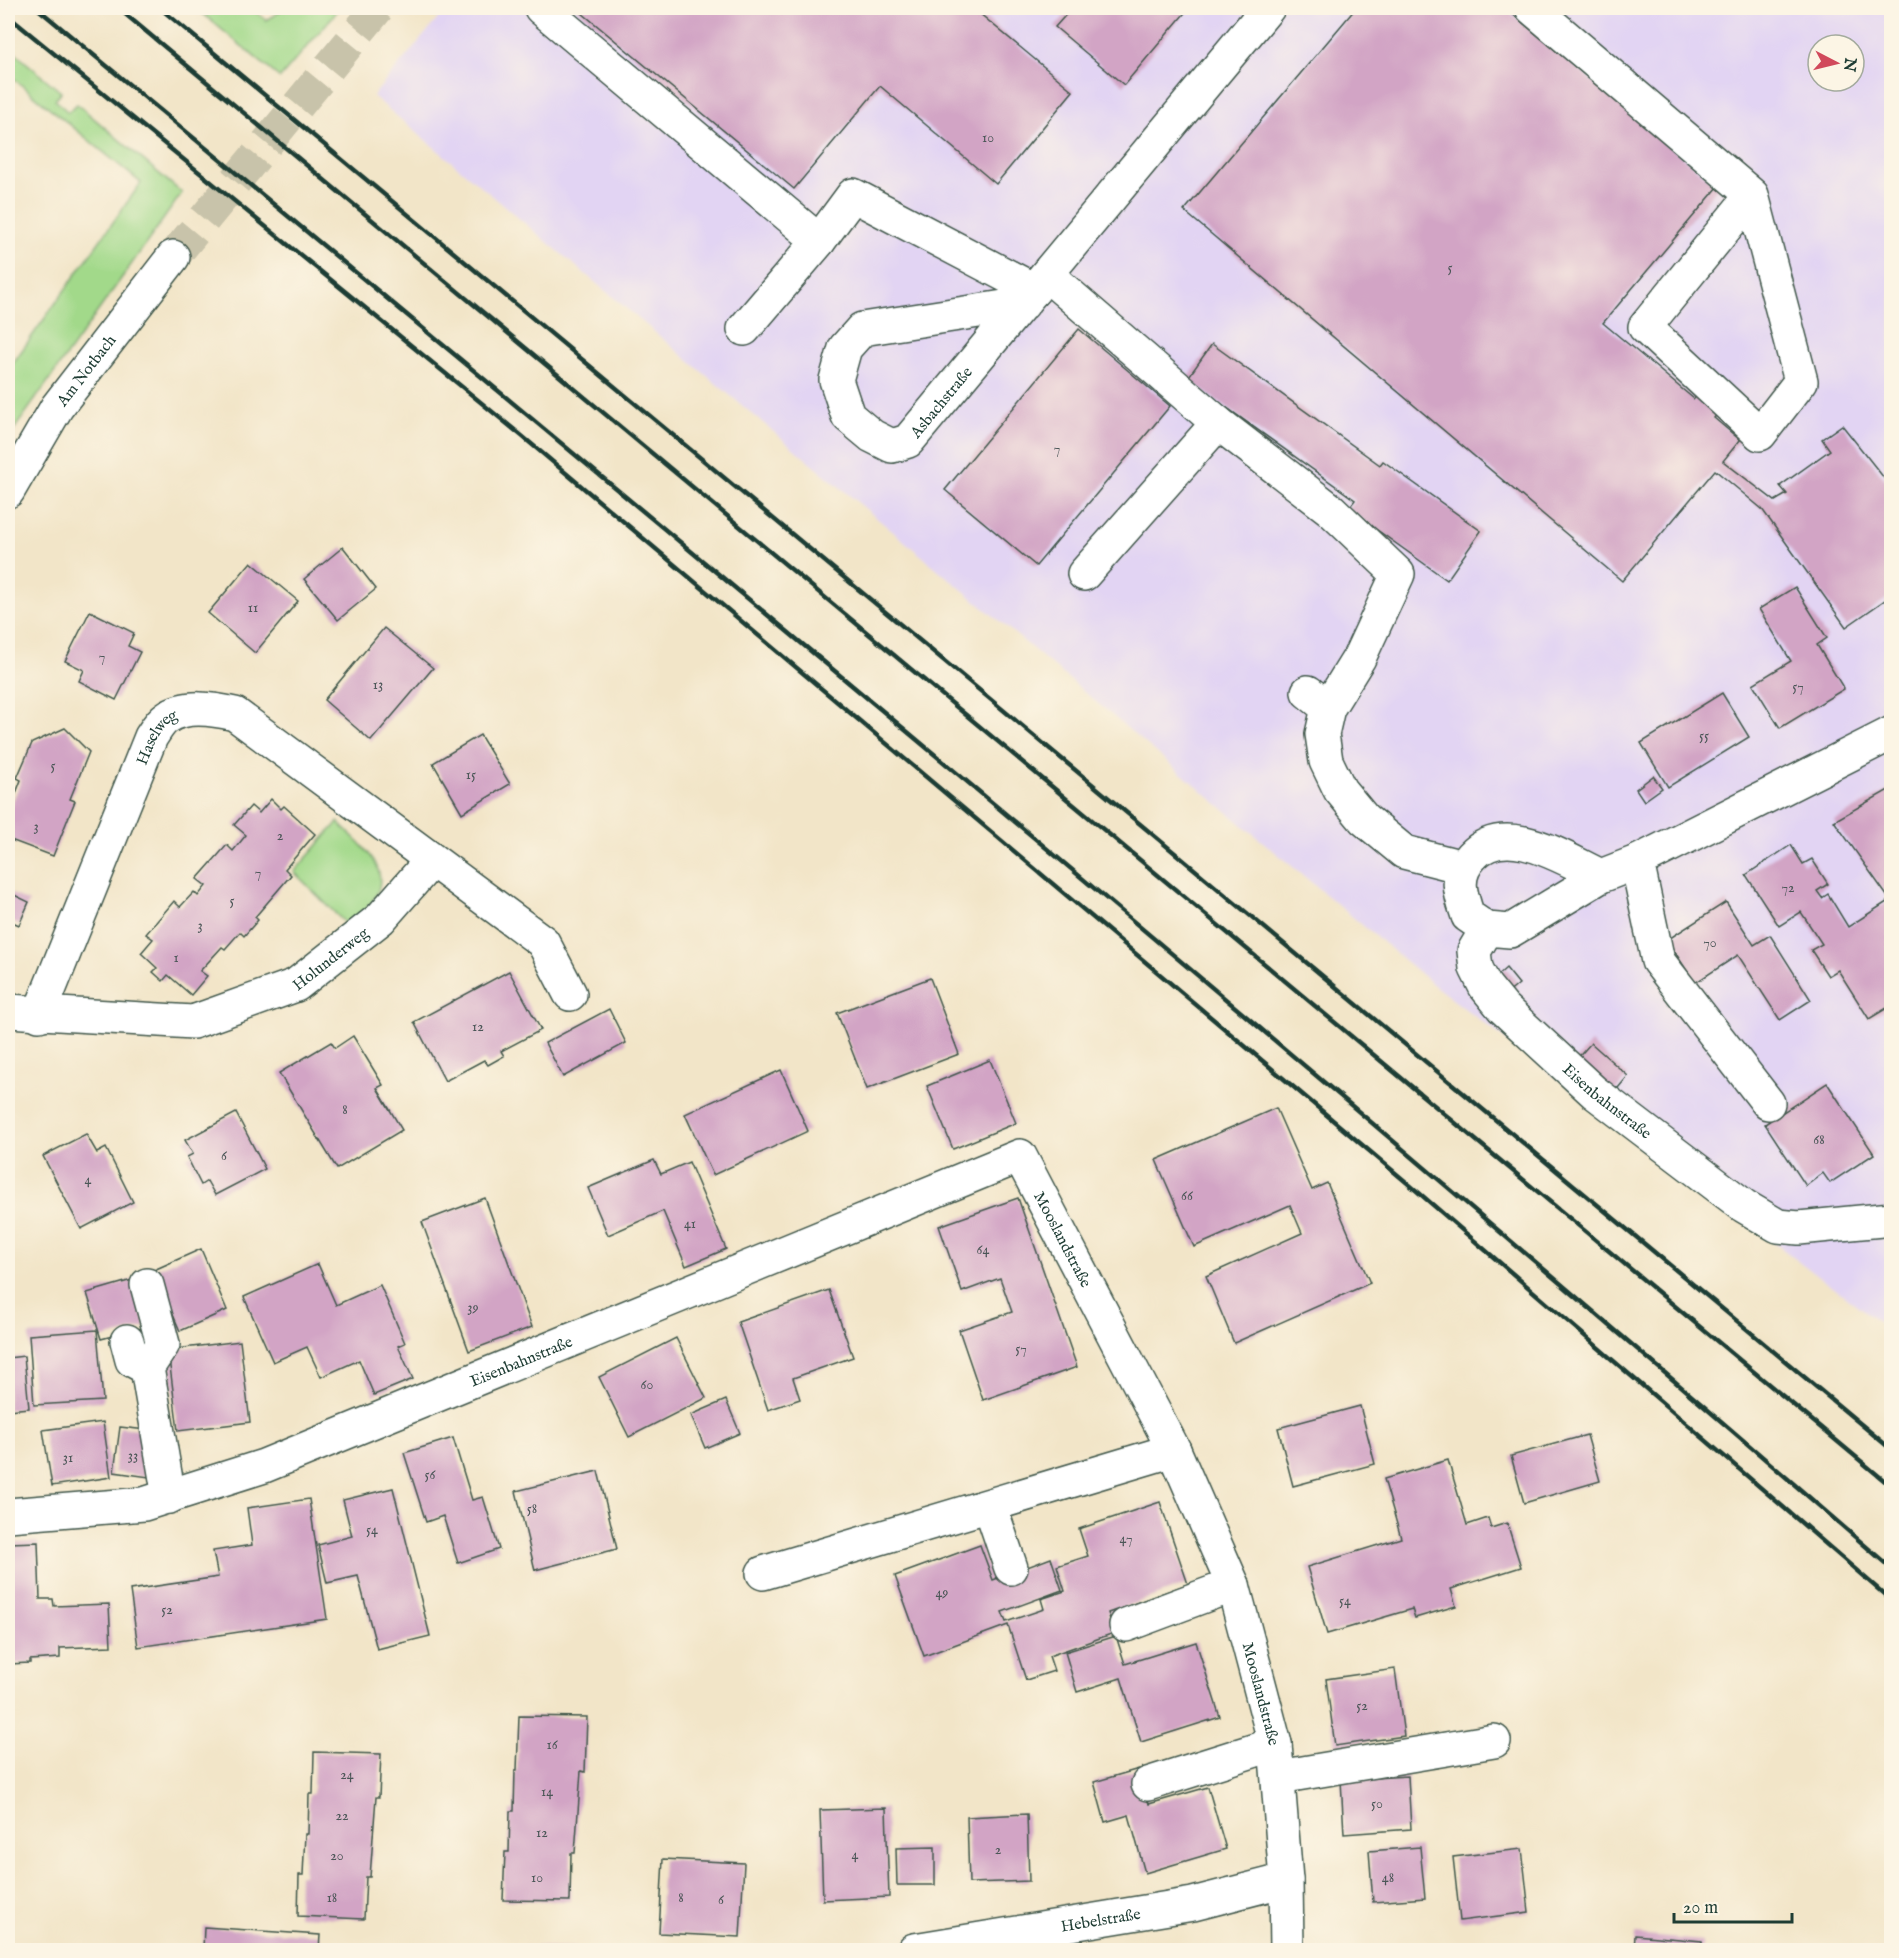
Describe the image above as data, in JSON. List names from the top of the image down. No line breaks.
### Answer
{"streets":{"street":["Am Notbach","Asbachstraße","Haselweg","Holunderweg","Eisenbahnstraße","Mooslandstraße","Hebelstraße"]},"crossings":[["Haselweg","Holunderweg"],["Eisenbahnstraße","Mooslandstraße"],["Mooslandstraße","Hebelstraße"]],"house_numbers":["10","5","7","11","7","13","57","55","5","15","3","2","7","72","5","3","70","1","12","8","68","6","4","66","41","64","39","57","60","33","31","56","58","54","47","49","54","52","52","16","24","14","50","22","12","2","4","20","10","48","18","8","6"],"scale_bar":"20 m","north":"right"}
